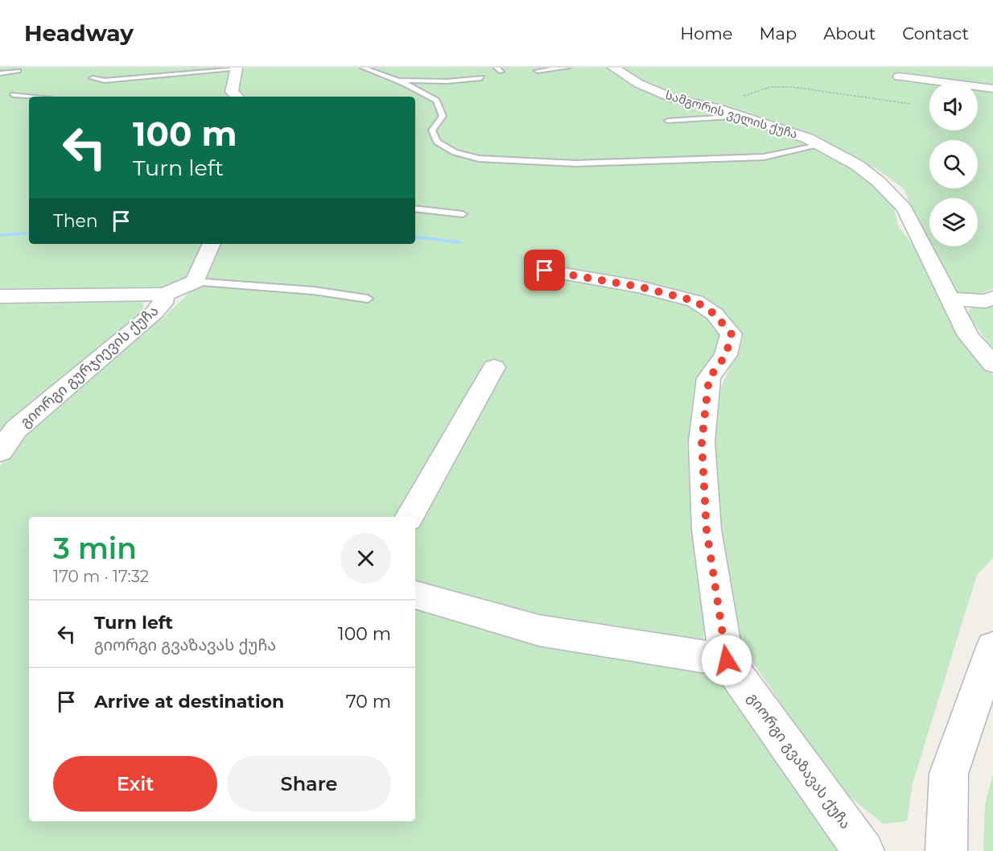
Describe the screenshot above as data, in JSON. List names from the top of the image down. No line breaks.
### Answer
{"streets":{"street":["სამგორის ველის ქუჩა","გიორგი გურჯიევის ქუჩა","გიორგი გვაზავას ქუჩა"]},"page":{"header":"Headway","nav":["Home","Map","About","Contact"],"turn":["100 m","Turn left"],"then":"Then","heading":["3 min","170 m · 17:32"],"list":[{"name":"Turn left","note":"გიორგი გვაზავას ქუჩა","value":"100 m"},{"name":"Arrive at destination","value":"70 m"}],"buttons":["Exit","Share"]}}
